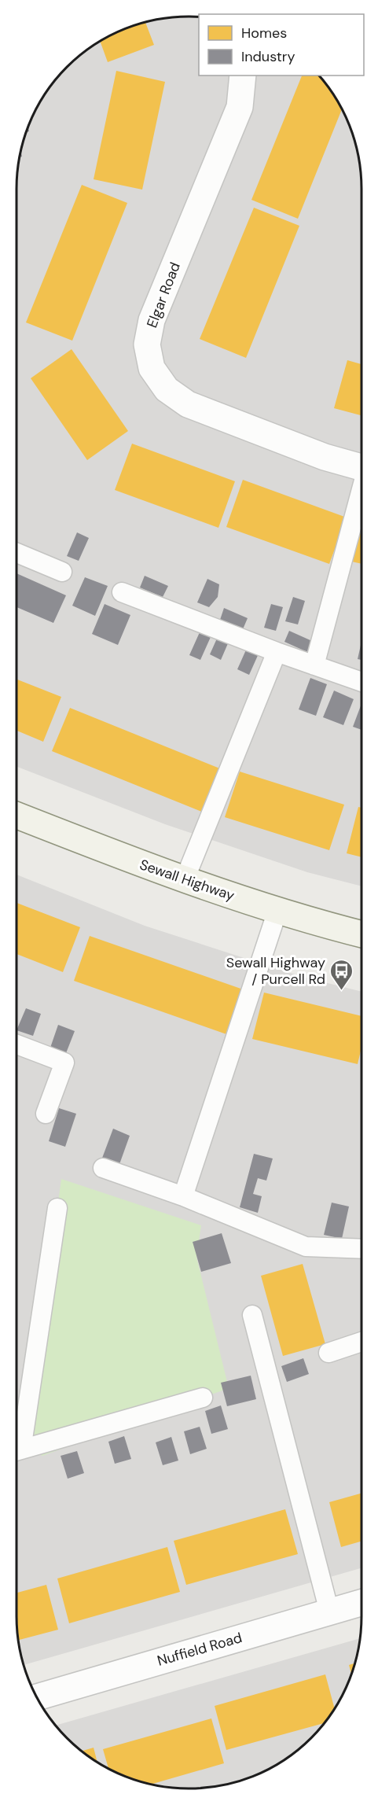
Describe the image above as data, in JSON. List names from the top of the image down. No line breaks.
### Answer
{"streets":{"street":["Elgar Road","Sewall Highway","Nuffield Road"]},"places":{"bus stop":["Sewall Highway / Purcell Rd"]},"legend":["Homes","Industry"]}
